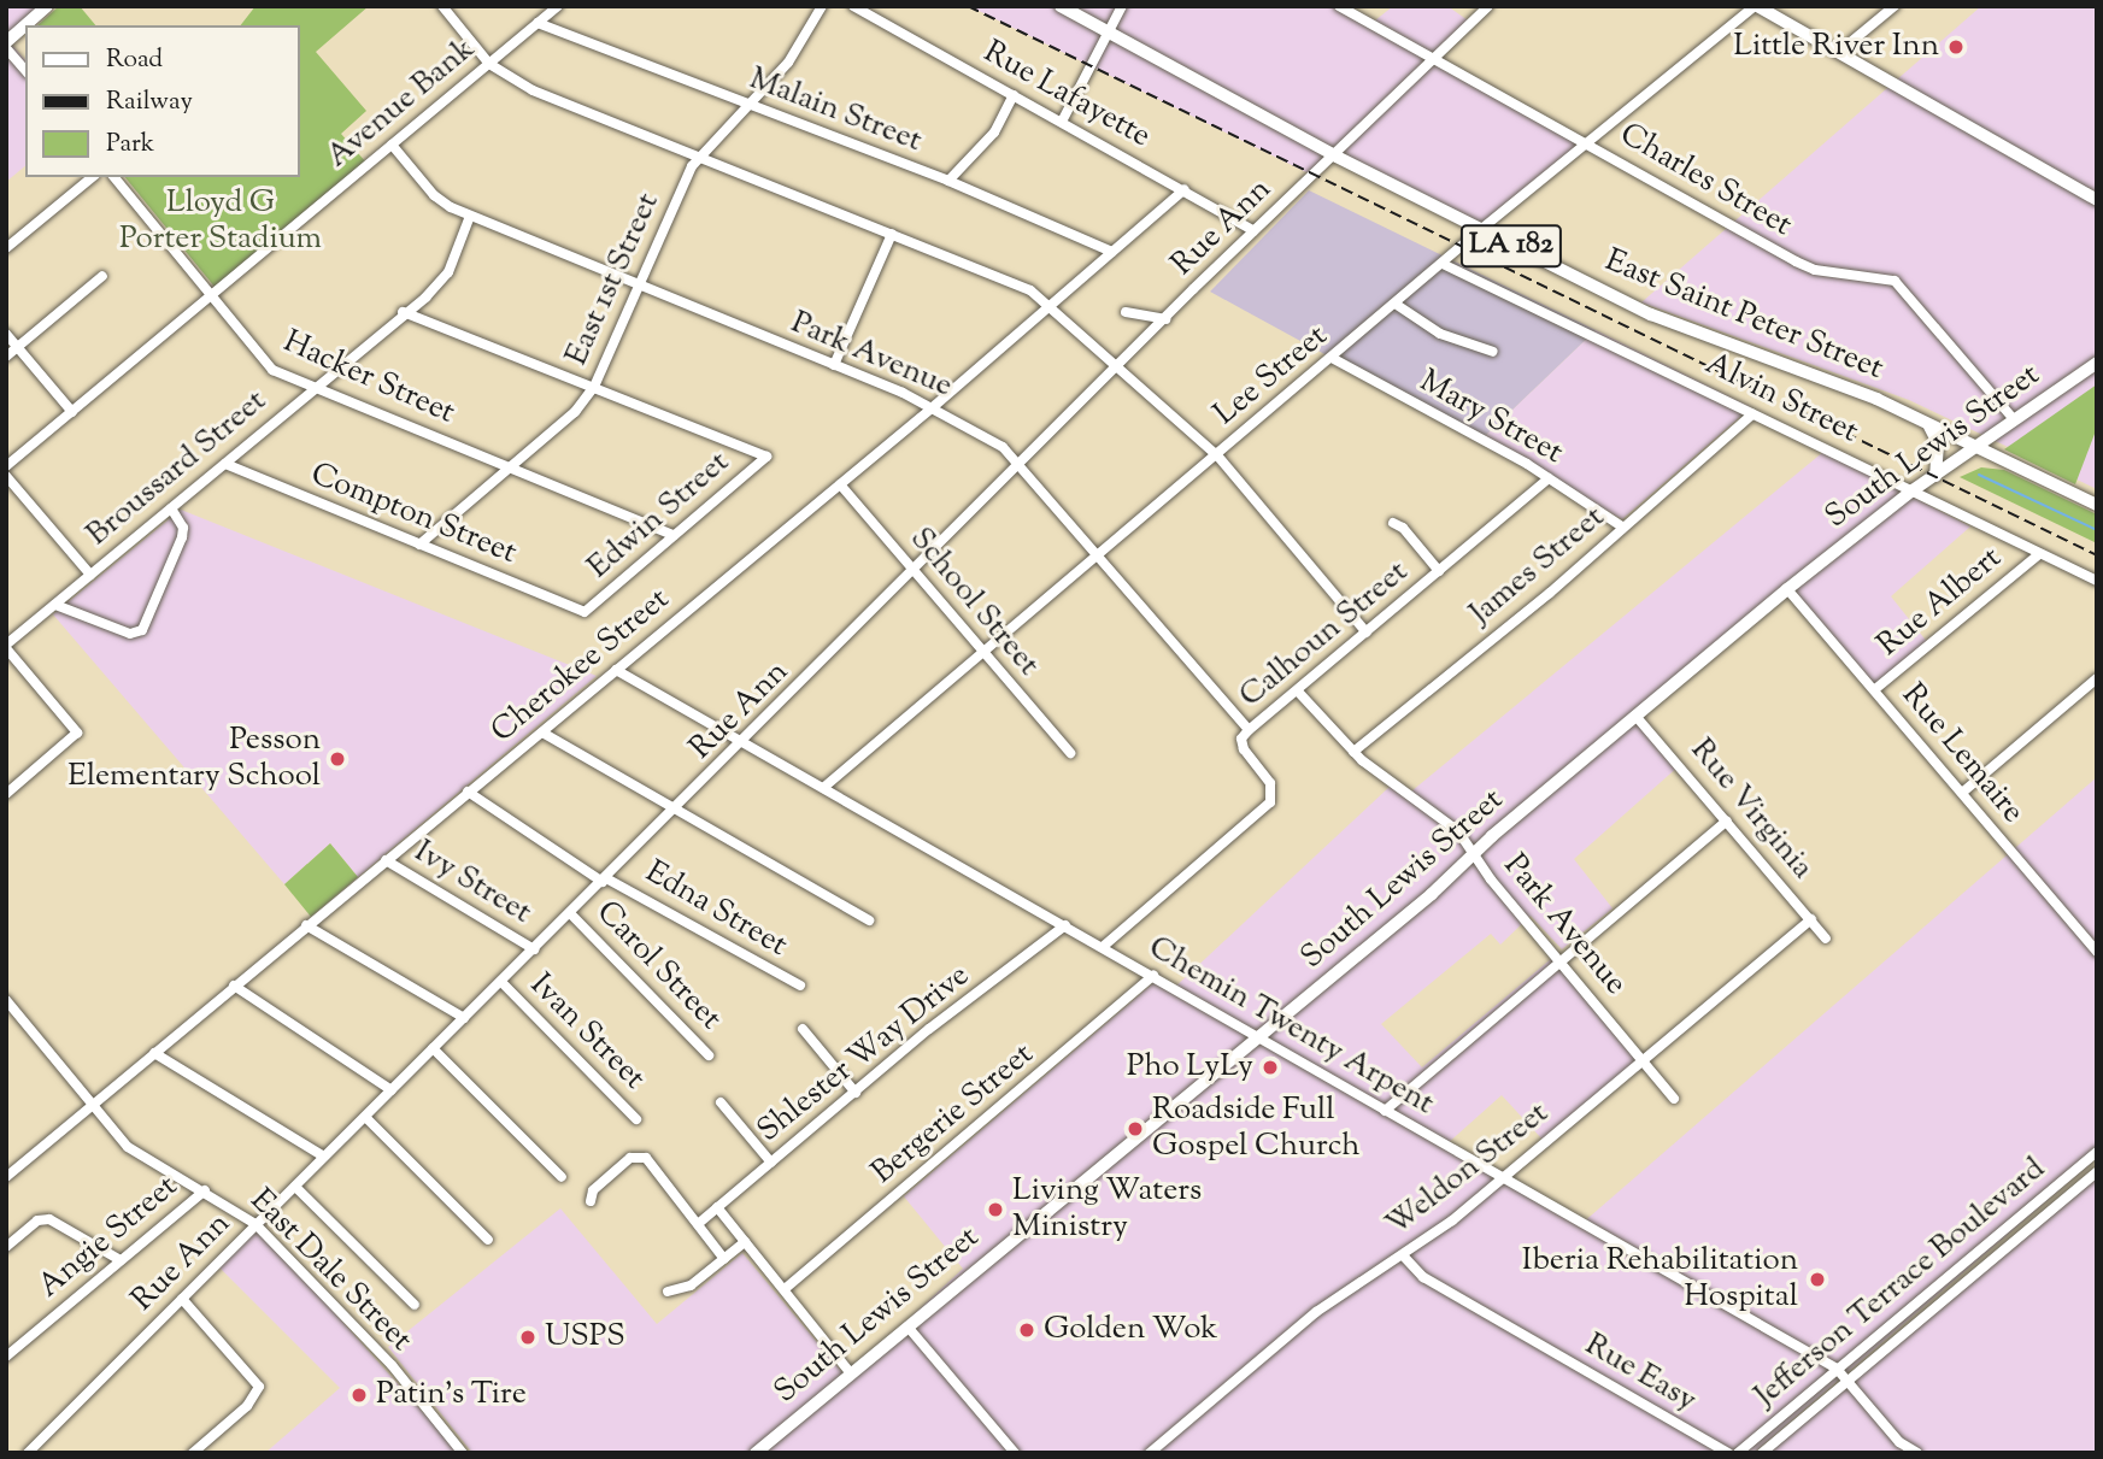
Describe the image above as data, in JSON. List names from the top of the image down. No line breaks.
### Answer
{"streets":{"main road":["LA 182","East Saint Peter Street","South Lewis Street"],"street":["Rue Lafayette","Avenue Bank","Malain Street","Charles Street","Rue Ann","East 1st Street","Park Avenue","Lee Street","Hacker Street","Alvin Street","Mary Street","Broussard Street","Compton Street","Edwin Street","James Street","School Street","Rue Albert","Calhoun Street","Cherokee Street","Rue Lemaire","Rue Virginia","Ivy Street","Edna Street","Carol Street","Chemin Twenty Arpent","Ivan Street","Shlester Way Drive","Bergerie Street","Weldon Street","Angie Street","East Dale Street","Jefferson Terrace Boulevard","Rue Easy"]},"crossings":[["Rue Lafayette","Rue Ann"],["Rue Lafayette","Cherokee Street"],["Avenue Bank","Malain Street"],["Avenue Bank","Park Avenue"],["Avenue Bank","Hacker Street"],["Malain Street","East 1st Street"],["Malain Street","Cherokee Street"],["Charles Street","Rue Ann"],["Charles Street","Lee Street"],["Charles Street","South Lewis Street"],["Rue Ann","East Saint Peter Street"],["Rue Ann","Park Avenue"],["Rue Ann","School Street"],["Rue Ann","Ivy Street"],["Rue Ann","Edna Street"],["Rue Ann","Carol Street"],["Rue Ann","Chemin Twenty Arpent"],["Rue Ann","Ivan Street"],["Rue Ann","East Dale Street"],["East 1st Street","Park Avenue"],["East 1st Street","Hacker Street"],["East 1st Street","Compton Street"],["East 1st Street","Edwin Street"],["East Saint Peter Street","Lee Street"],["East Saint Peter Street","South Lewis Street"],["Park Avenue","Lee Street"],["Park Avenue","South Lewis Street"],["Park Avenue","Broussard Street"],["Park Avenue","James Street"],["Park Avenue","Calhoun Street"],["Park Avenue","Cherokee Street"],["Park Avenue","Weldon Street"],["Lee Street","Alvin Street"],["Lee Street","Mary Street"],["Lee Street","School Street"],["Lee Street","Chemin Twenty Arpent"],["Hacker Street","Broussard Street"],["Hacker Street","Edwin Street"],["Alvin Street","South Lewis Street"],["Alvin Street","James Street"],["Alvin Street","Rue Albert"],["Mary Street","James Street"],["Mary Street","Calhoun Street"],["South Lewis Street","Rue Lemaire"],["South Lewis Street","Rue Virginia"],["South Lewis Street","Chemin Twenty Arpent"],["Broussard Street","Compton Street"],["Compton Street","Edwin Street"],["School Street","Cherokee Street"],["Rue Albert","Rue Lemaire"],["Calhoun Street","Chemin Twenty Arpent"],["Cherokee Street","Ivy Street"],["Cherokee Street","Edna Street"],["Cherokee Street","Chemin Twenty Arpent"],["Cherokee Street","East Dale Street"],["Rue Virginia","Weldon Street"],["Chemin Twenty Arpent","Shlester Way Drive"],["Chemin Twenty Arpent","Bergerie Street"],["Chemin Twenty Arpent","Weldon Street"],["Chemin Twenty Arpent","Jefferson Terrace Boulevard"],["Weldon Street","Rue Easy"],["Angie Street","East Dale Street"]],"parks":["Lloyd G Porter Stadium"],"places":["Little River Inn","Pesson Elementary School","Pho LyLy","Roadside Full Gospel Church","Living Waters Ministry","Iberia Rehabilitation Hospital","Golden Wok","USPS","Patin's Tire"],"legend":["Road","Railway","Park"]}
